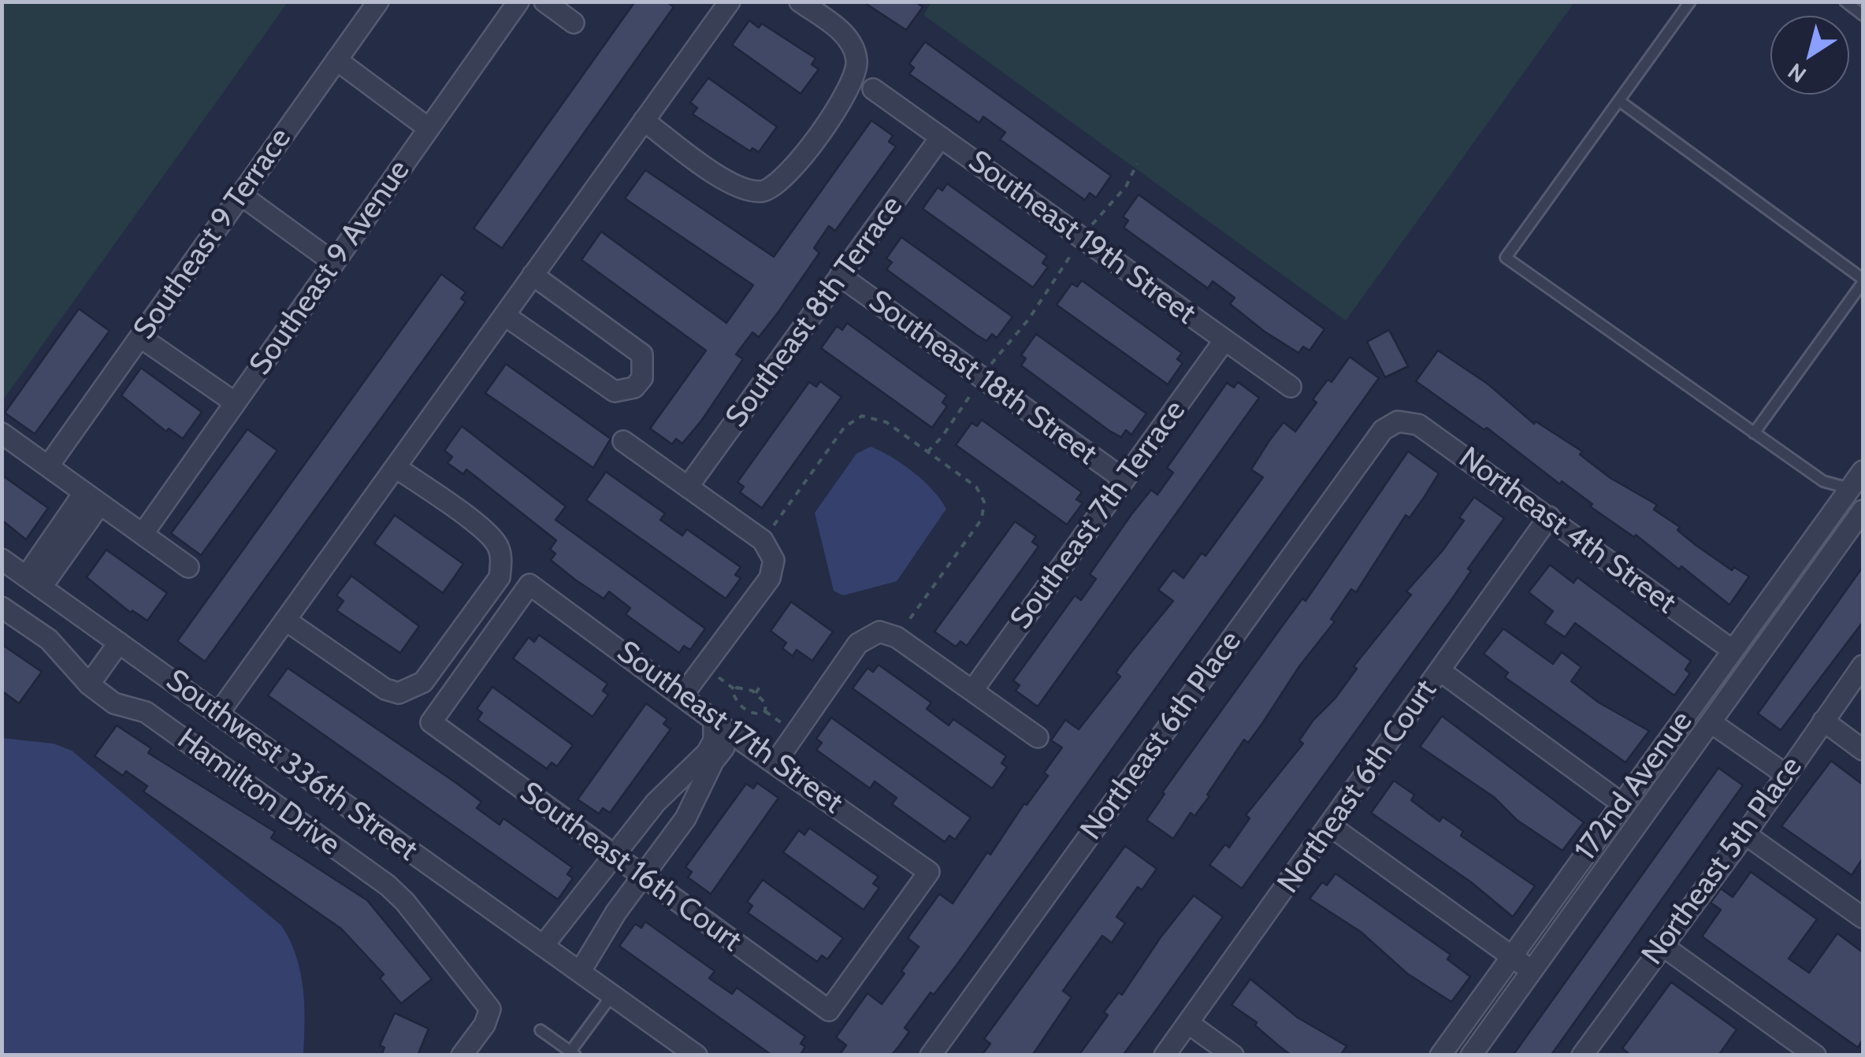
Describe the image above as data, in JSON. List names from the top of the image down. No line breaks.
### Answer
{"streets":{"street":["Southeast 9 Terrace","Southeast 19th Street","Southeast 9 Avenue","Southeast 8th Terrace","Southeast 18th Street","Southeast 7th Terrace","Northeast 4th Street","Southeast 17th Street","Northeast 6th Place","Southwest 336th Street","172nd Avenue","Northeast 6th Court","Hamilton Drive","Northeast 5th Place","Southeast 16th Court"]},"crossings":[["Southeast 19th Street","Southeast 8th Terrace"],["Southeast 19th Street","Southeast 7th Terrace"],["Southeast 8th Terrace","Southeast 18th Street"],["Southeast 18th Street","Southeast 7th Terrace"],["Northeast 4th Street","Northeast 6th Place"],["Northeast 4th Street","172nd Avenue"],["Northeast 4th Street","Northeast 6th Court"],["Southeast 17th Street","Southeast 16th Court"]],"north":"bottom left"}
